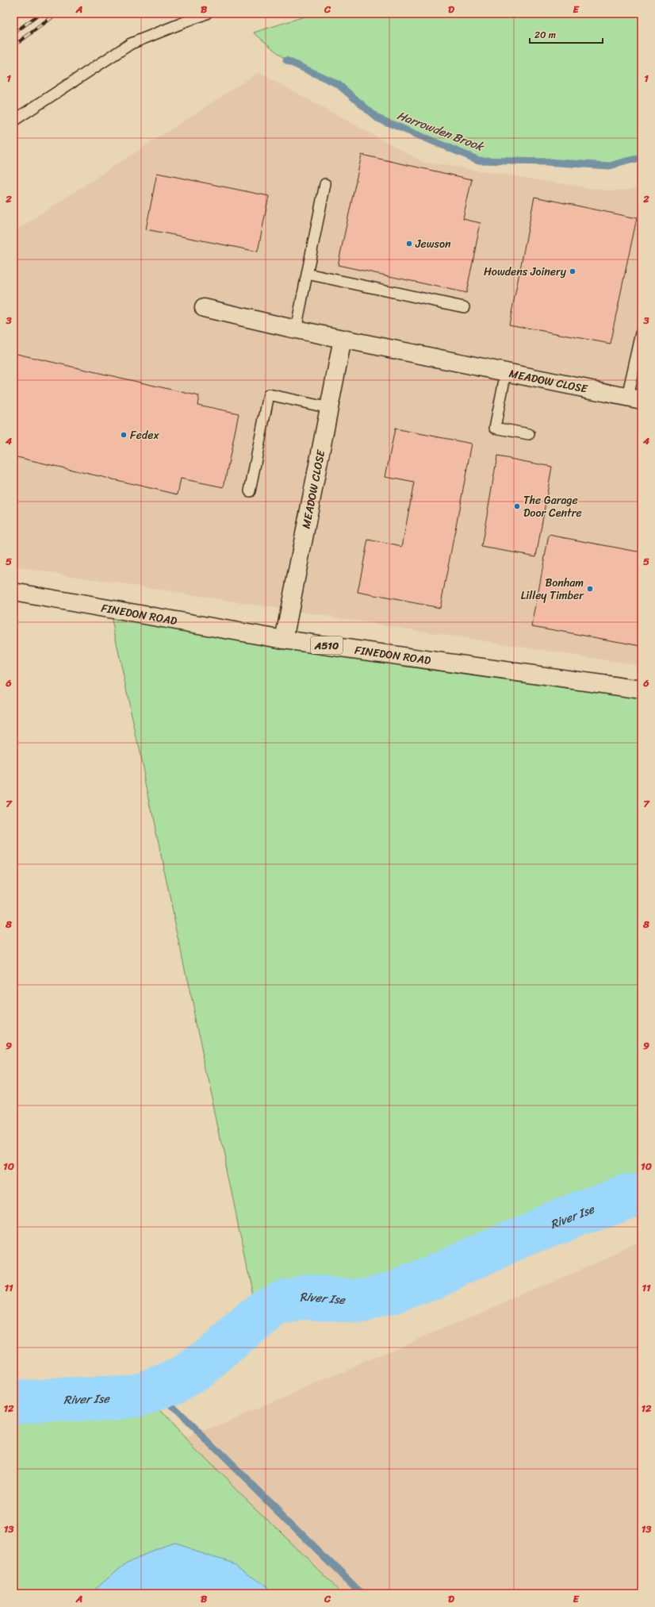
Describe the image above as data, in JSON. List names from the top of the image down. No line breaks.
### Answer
{"streets":{"street":["MEADOW CLOSE","FINEDON ROAD","A510"]},"crossings":[["MEADOW CLOSE","FINEDON ROAD"]],"water":["Harrowden Brook","River Ise"],"places":["Jewson","Howdens Joinery","Fedex","The Garage Door Centre","Bonham Lilley Timber"],"scale_bar":"20 m","grid":{"columns":["A","B","C","D","E"],"rows":["1","2","3","4","5","6","7","8","9","10","11","12","13"]}}
